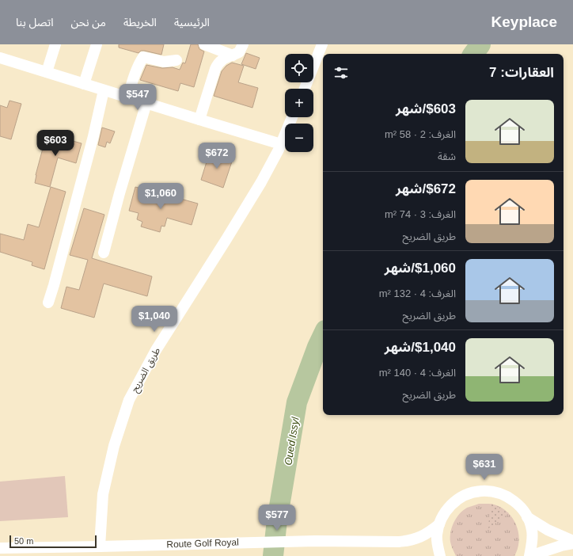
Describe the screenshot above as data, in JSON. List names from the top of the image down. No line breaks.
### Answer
{"streets":{"street":["طريق الضريح","Route Golf Royal"]},"crossings":[["طريق الضريح","Route Golf Royal"]],"water":["Oued Issyl"],"scale_bar":"50 m","page":{"header":"Keyplace","nav":["الرئيسية","الخريطة","من نحن","اتصل بنا"],"map_buttons":["+","−"],"heading":"العقارات: 7","price":["$547","$603","$672","$1,060","$1,040","$631","$577"],"list":[{"name":"$603/شهر","note":"الغرف: 2 · 58 m² · شقة"},{"name":"$672/شهر","note":"الغرف: 3 · 74 m² · طريق الضريح"},{"name":"$1,060/شهر","note":"الغرف: 4 · 132 m² · طريق الضريح"},{"name":"$1,040/شهر","note":"الغرف: 4 · 140 m² · طريق الضريح"}],"scale":"50 m"}}
